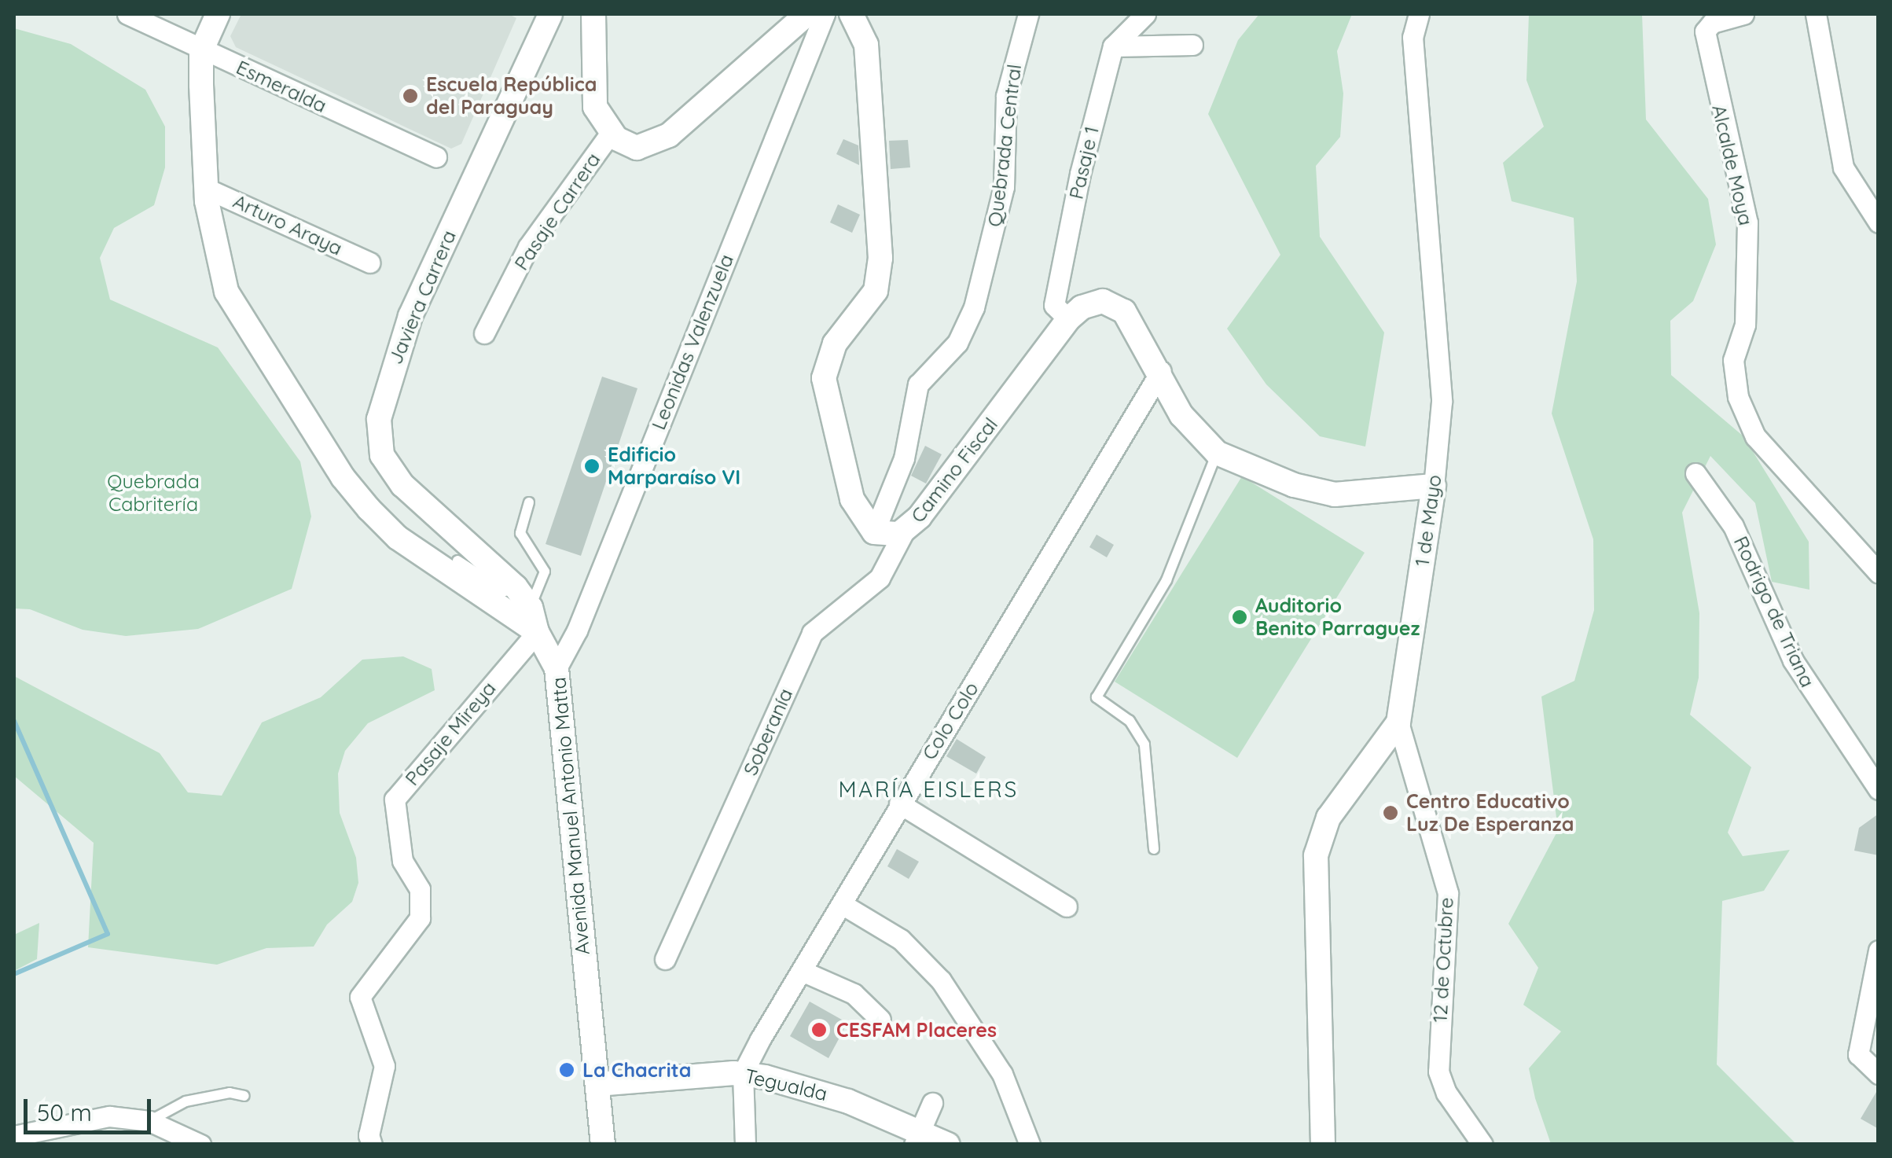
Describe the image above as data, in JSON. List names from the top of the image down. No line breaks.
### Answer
{"streets":{"street":["Esmeralda","Quebrada Central","Pasaje 1","Alcalde Moya","Pasaje Carrera","Arturo Araya","Javiera Carrera","Leonidas Valenzuela","Camino Fiscal","1 de Mayo","Rodrigo de Triana","Colo Colo","Soberanía","Pasaje Mireya","Avenida Manuel Antonio Matta","12 de Octubre","Tegualda"]},"crossings":[["Esmeralda","Avenida Manuel Antonio Matta"],["Quebrada Central","Camino Fiscal"],["Pasaje 1","Camino Fiscal"],["Arturo Araya","Avenida Manuel Antonio Matta"],["Javiera Carrera","Pasaje Mireya"],["Javiera Carrera","Avenida Manuel Antonio Matta"],["Leonidas Valenzuela","Avenida Manuel Antonio Matta"],["Camino Fiscal","Soberanía"],["1 de Mayo","12 de Octubre"],["Colo Colo","Tegualda"],["Pasaje Mireya","Avenida Manuel Antonio Matta"],["Avenida Manuel Antonio Matta","Tegualda"]],"districts":["MARÍA EISLERS"],"parks":["Quebrada Cabritería"],"places":["Escuela República del Paraguay","Edificio Marparaíso VI","Auditorio Benito Parraguez","Centro Educativo Luz De Esperanza","CESFAM Placeres","La Chacrita"],"scale_bar":"50 m"}
